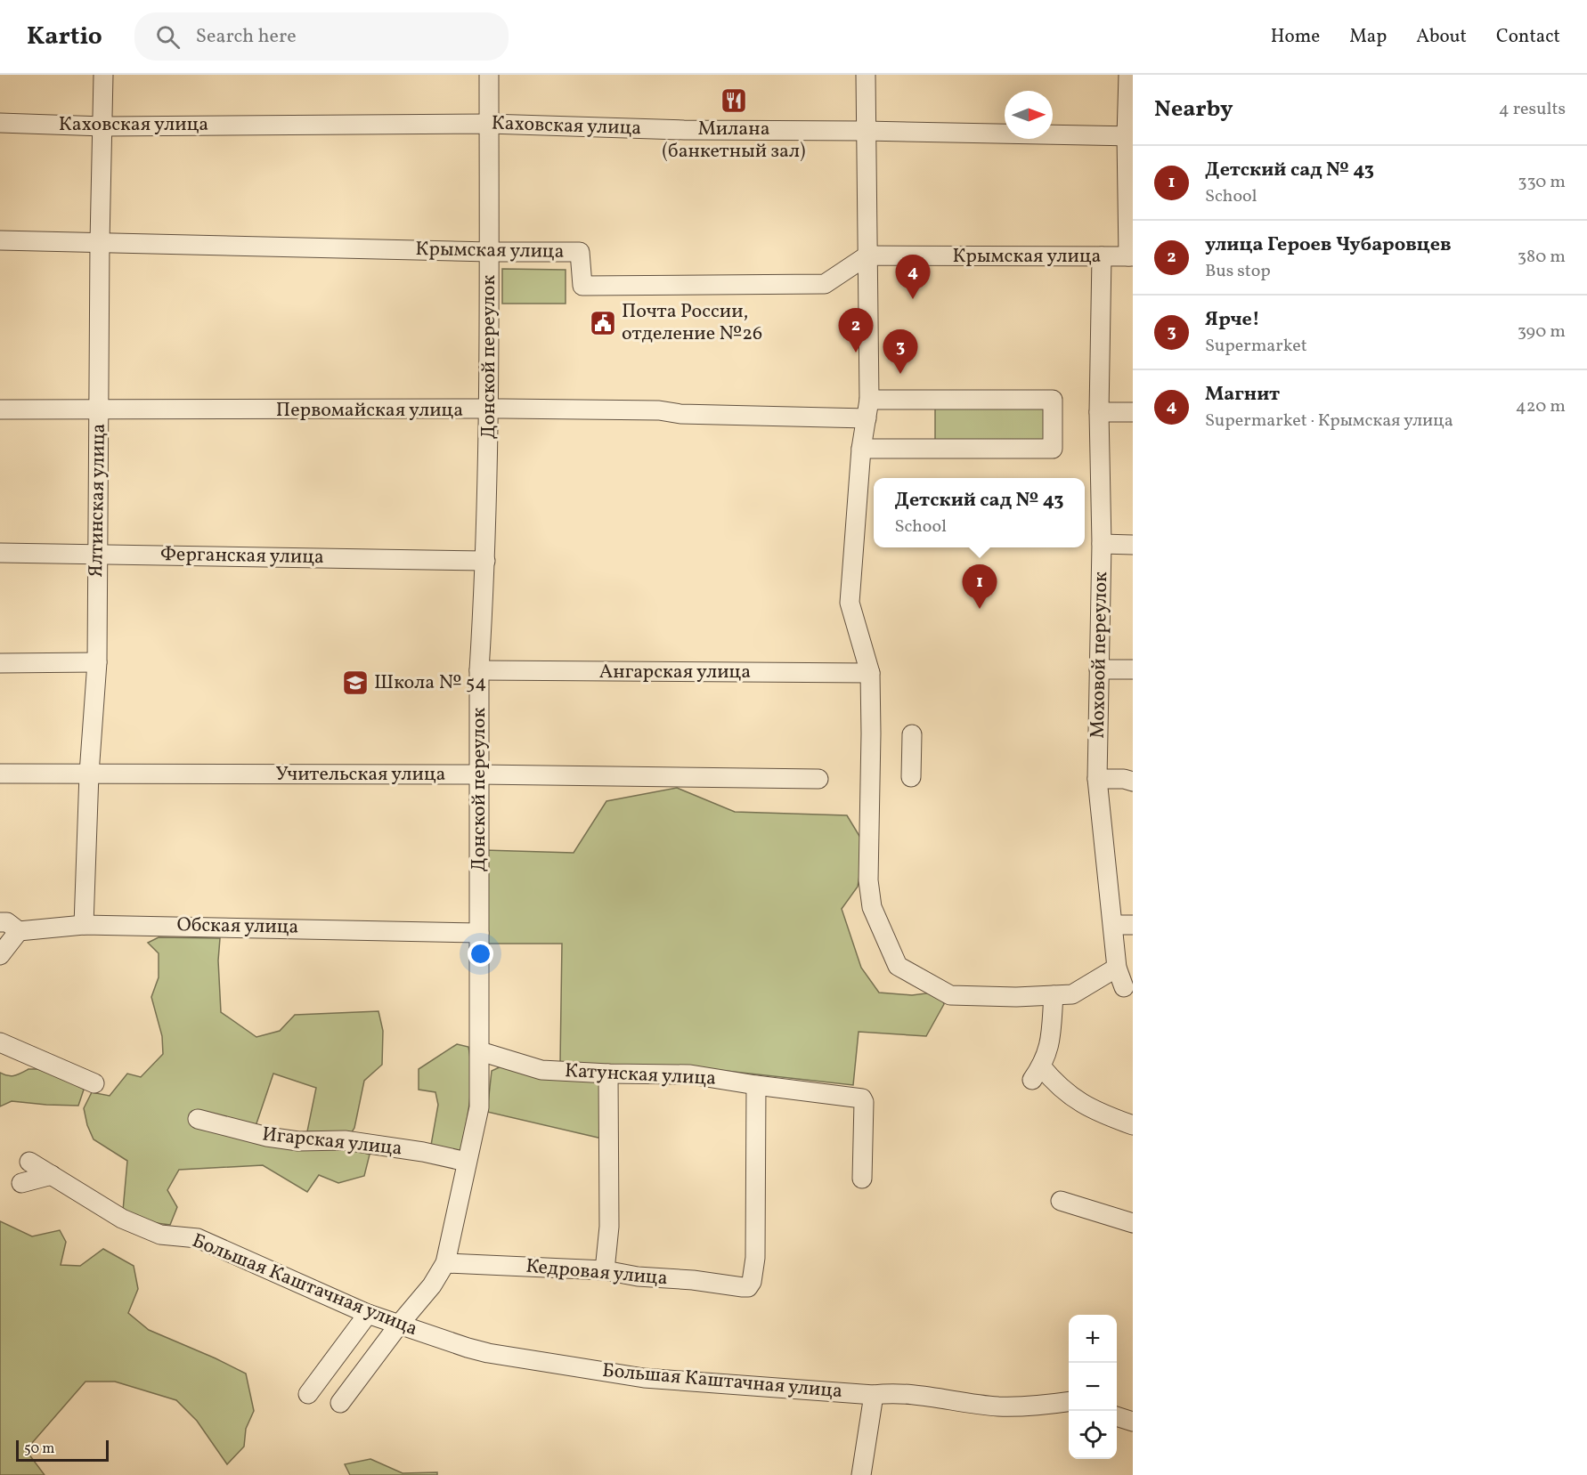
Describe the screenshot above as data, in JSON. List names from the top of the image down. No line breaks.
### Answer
{"streets":{"street":["Каховская улица","Крымская улица","Донской переулок","Первомайская улица","Ялтинская улица","Ферганская улица","Моховой переулок","Ангарская улица","Учительская улица","Обская улица","Катунская улица","Игарская улица","Кедровая улица","Большая Каштачная улица"]},"crossings":[["Каховская улица","Донской переулок"],["Каховская улица","Ялтинская улица"],["Крымская улица","Донской переулок"],["Крымская улица","Ялтинская улица"],["Крымская улица","Моховой переулок"],["Донской переулок","Первомайская улица"],["Донской переулок","Ферганская улица"],["Донской переулок","Ангарская улица"],["Донской переулок","Учительская улица"],["Донской переулок","Обская улица"],["Донской переулок","Катунская улица"],["Донской переулок","Игарская улица"],["Донской переулок","Кедровая улица"],["Донской переулок","Большая Каштачная улица"],["Первомайская улица","Ялтинская улица"],["Ялтинская улица","Ферганская улица"],["Ялтинская улица","Учительская улица"],["Ялтинская улица","Обская улица"],["Катунская улица","Кедровая улица"]],"places":{"restaurant":["Милана (банкетный зал)"],"public building":["Почта России, отделение №26"],"school or university":["Школа № 54"]},"scale_bar":"50 m","north":"right","page":{"header":"Kartio","search":"Search here","nav":["Home","Map","About","Contact"],"heading":["Nearby","4 results"],"list":[{"mark":"1","name":"Детский сад № 43","note":"School","value":"330 m"},{"mark":"2","name":"улица Героев Чубаровцев","note":"Bus stop","value":"380 m"},{"mark":"3","name":"Ярче!","note":"Supermarket","value":"390 m"},{"mark":"4","name":"Магнит","note":"Supermarket · Крымская улица","value":"420 m"}],"pins":["4","2","3","1"],"popup":["Детский сад № 43","School"],"map_buttons":["+","−"],"scale":"50 m"}}
